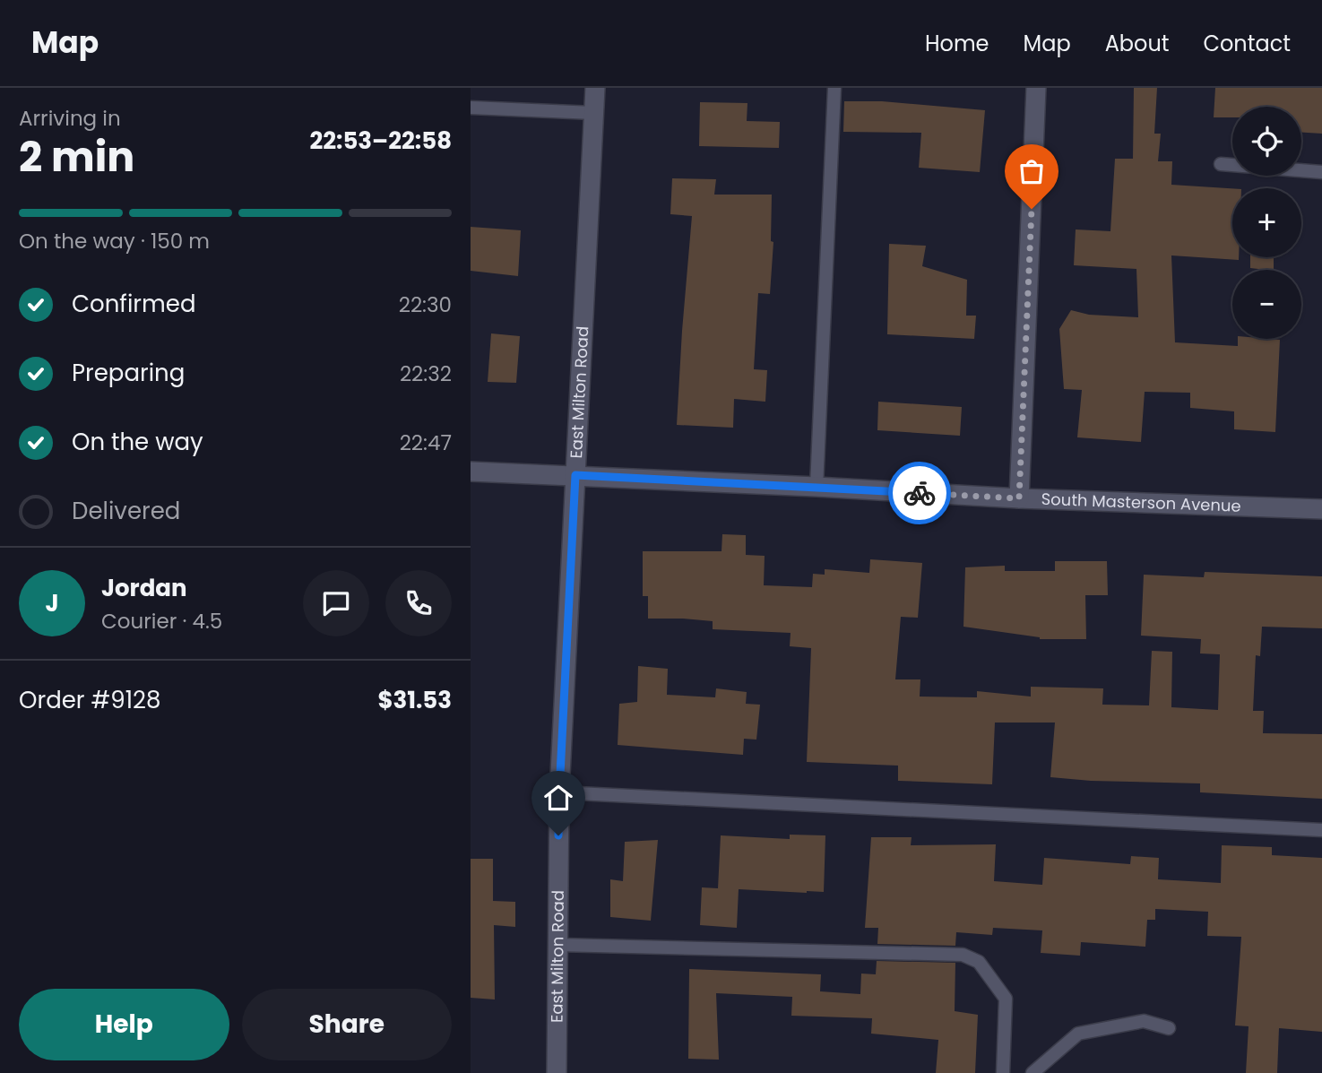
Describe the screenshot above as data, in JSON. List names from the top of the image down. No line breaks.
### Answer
{"streets":{"street":["East Milton Road","South Masterson Avenue"]},"crossings":[["East Milton Road","South Masterson Avenue"]],"page":{"header":"Map","nav":["Home","Map","About","Contact"],"heading":["2 min","Arriving in","22:53–22:58"],"panel":["Jordan","Courier · 4.5","Order #9128","$31.53"],"map_buttons":["+","−"],"bar":"On the way · 150 m","list":[["Confirmed","22:30"],["Preparing","22:32"],["On the way","22:47"],"Delivered"],"round":"J","buttons":["Help","Share"]}}
